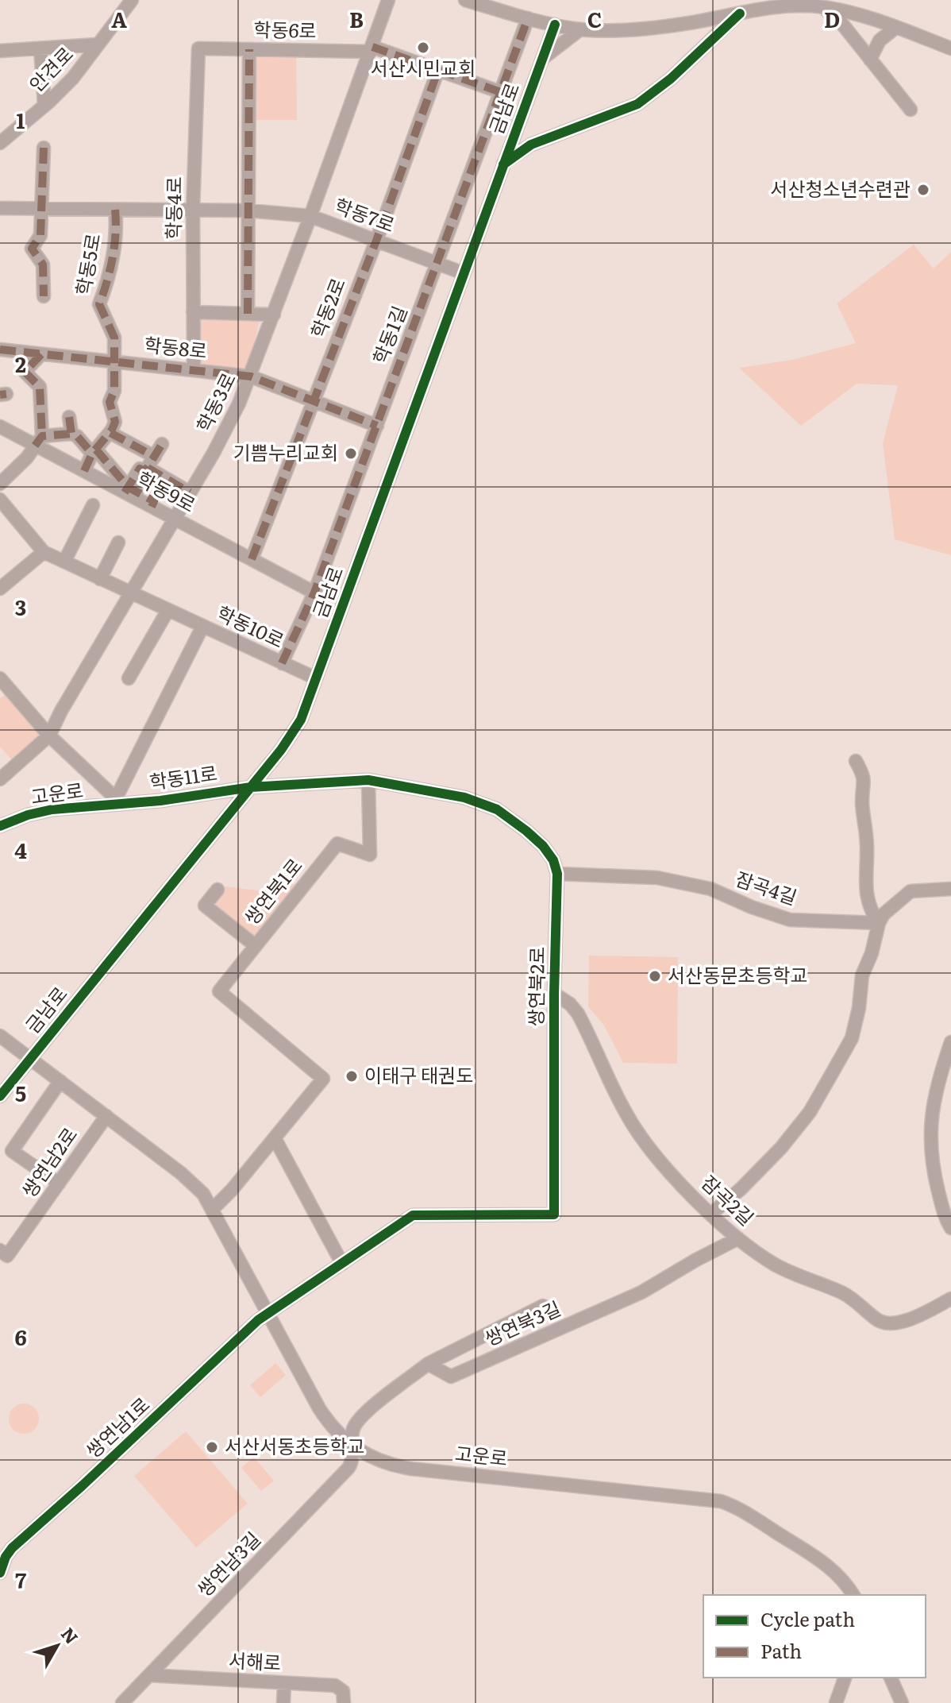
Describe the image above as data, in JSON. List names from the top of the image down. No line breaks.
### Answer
{"streets":{"street":["학동6로","안견로","금남로","학동4로","학동7로","학동5로","학동2로","학동1길","학동8로","학동3로","학동9로","학동10로","학동11로","고운로","잠곡4길","쌍연북1로","쌍연북2로","쌍연남2로","잠곡2길","쌍연북3길","쌍연남1로","쌍연남3길","서해로"]},"crossings":[["학동6로","학동4로"],["학동6로","학동2로"],["학동6로","학동1길"],["학동6로","학동3로"],["금남로","학동7로"],["금남로","학동10로"],["금남로","학동11로"],["금남로","고운로"],["금남로","쌍연북2로"],["학동4로","학동7로"],["학동4로","학동8로"],["학동7로","학동5로"],["학동7로","학동2로"],["학동7로","학동1길"],["학동7로","학동3로"],["학동5로","학동8로"],["학동2로","학동8로"],["학동2로","학동9로"],["학동1길","학동8로"],["학동1길","학동9로"],["학동1길","학동10로"],["학동8로","학동3로"],["학동3로","학동9로"],["학동3로","학동10로"],["학동10로","학동11로"],["학동11로","고운로"],["학동11로","쌍연북2로"],["고운로","쌍연남2로"],["고운로","쌍연남1로"],["고운로","쌍연남3길"],["잠곡4길","쌍연북2로"],["쌍연북1로","쌍연북2로"],["쌍연북2로","잠곡2길"],["쌍연북2로","쌍연남1로"],["잠곡2길","쌍연북3길"],["쌍연남3길","서해로"]],"places":["서산시민교회","서산청소년수련관","기쁨누리교회","서산동문초등학교","이태구 태권도","서산서동초등학교"],"legend":["Cycle path","Path"],"north":"top right","grid":{"columns":["A","B","C","D"],"rows":["1","2","3","4","5","6","7"]}}
